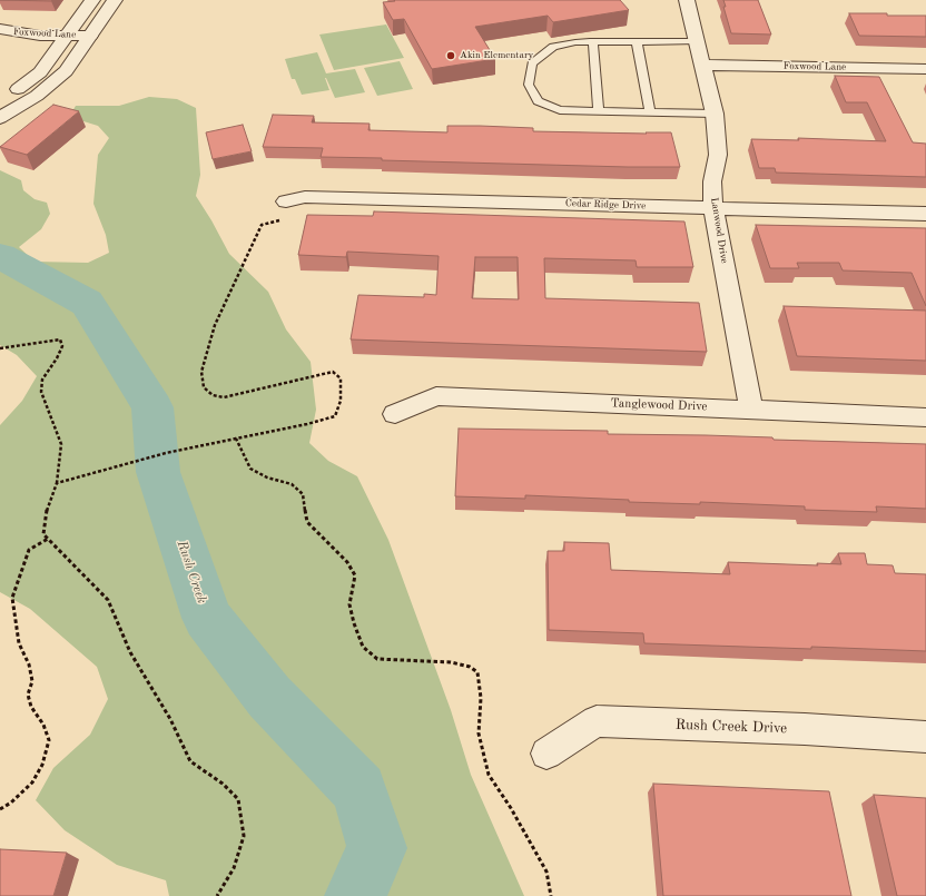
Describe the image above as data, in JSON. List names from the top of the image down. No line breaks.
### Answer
{"streets":{"street":["Foxwood Lane","Cedar Ridge Drive","Lanwood Drive","Tanglewood Drive","Rush Creek Drive"]},"crossings":[["Foxwood Lane","Lanwood Drive"],["Cedar Ridge Drive","Lanwood Drive"],["Lanwood Drive","Tanglewood Drive"]],"water":["Rush Creek"],"places":["Akin Elementary"]}
